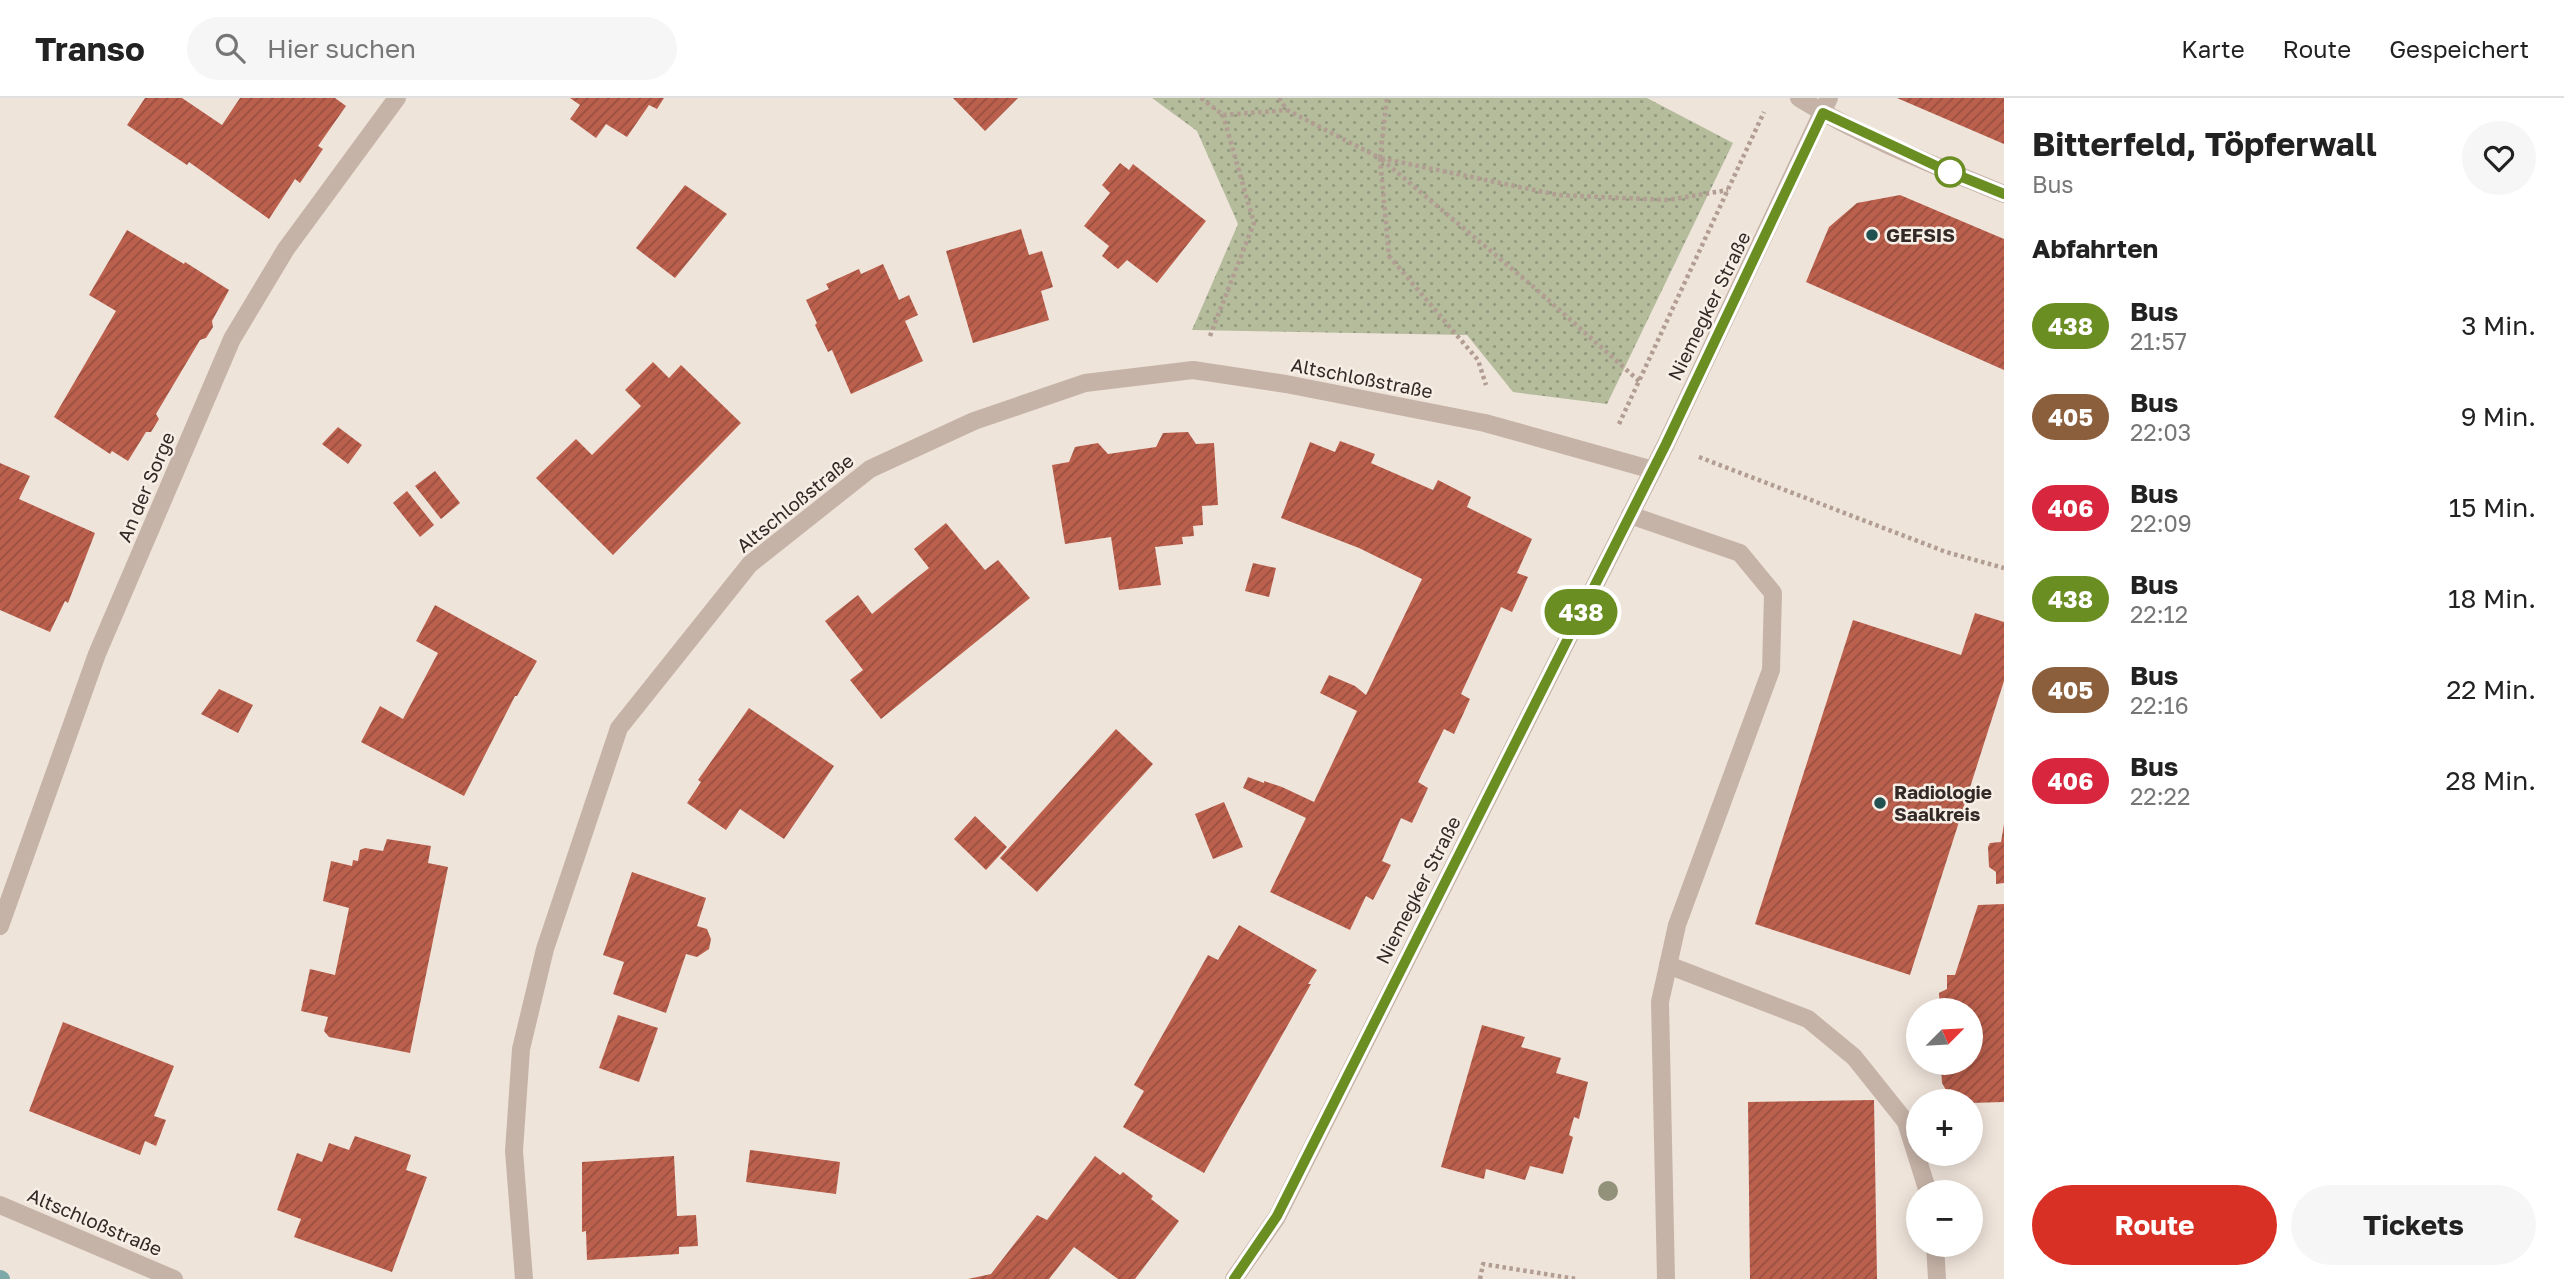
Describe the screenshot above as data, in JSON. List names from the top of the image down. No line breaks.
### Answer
{"streets":{"street":["Niemegker Straße","Altschloßstraße","An der Sorge"]},"crossings":[["Niemegker Straße","Altschloßstraße"]],"places":["GEFSIS","Radiologie Saalkreis"],"lines":["bus line 438"],"north":"top right","page":{"header":"Transo","search":"Hier suchen","nav":["Karte","Route","Gespeichert"],"on_map":"438","heading":[["Bitterfeld, Töpferwall","Bus"],"Abfahrten"],"list":[{"mark":"438","name":"Bus","note":"21:57","value":"3 Min."},{"mark":"405","name":"Bus","note":"22:03","value":"9 Min."},{"mark":"406","name":"Bus","note":"22:09","value":"15 Min."},{"mark":"438","name":"Bus","note":"22:12","value":"18 Min."},{"mark":"405","name":"Bus","note":"22:16","value":"22 Min."},{"mark":"406","name":"Bus","note":"22:22","value":"28 Min."}],"map_buttons":["+","−"],"buttons":["Route","Tickets"]}}
